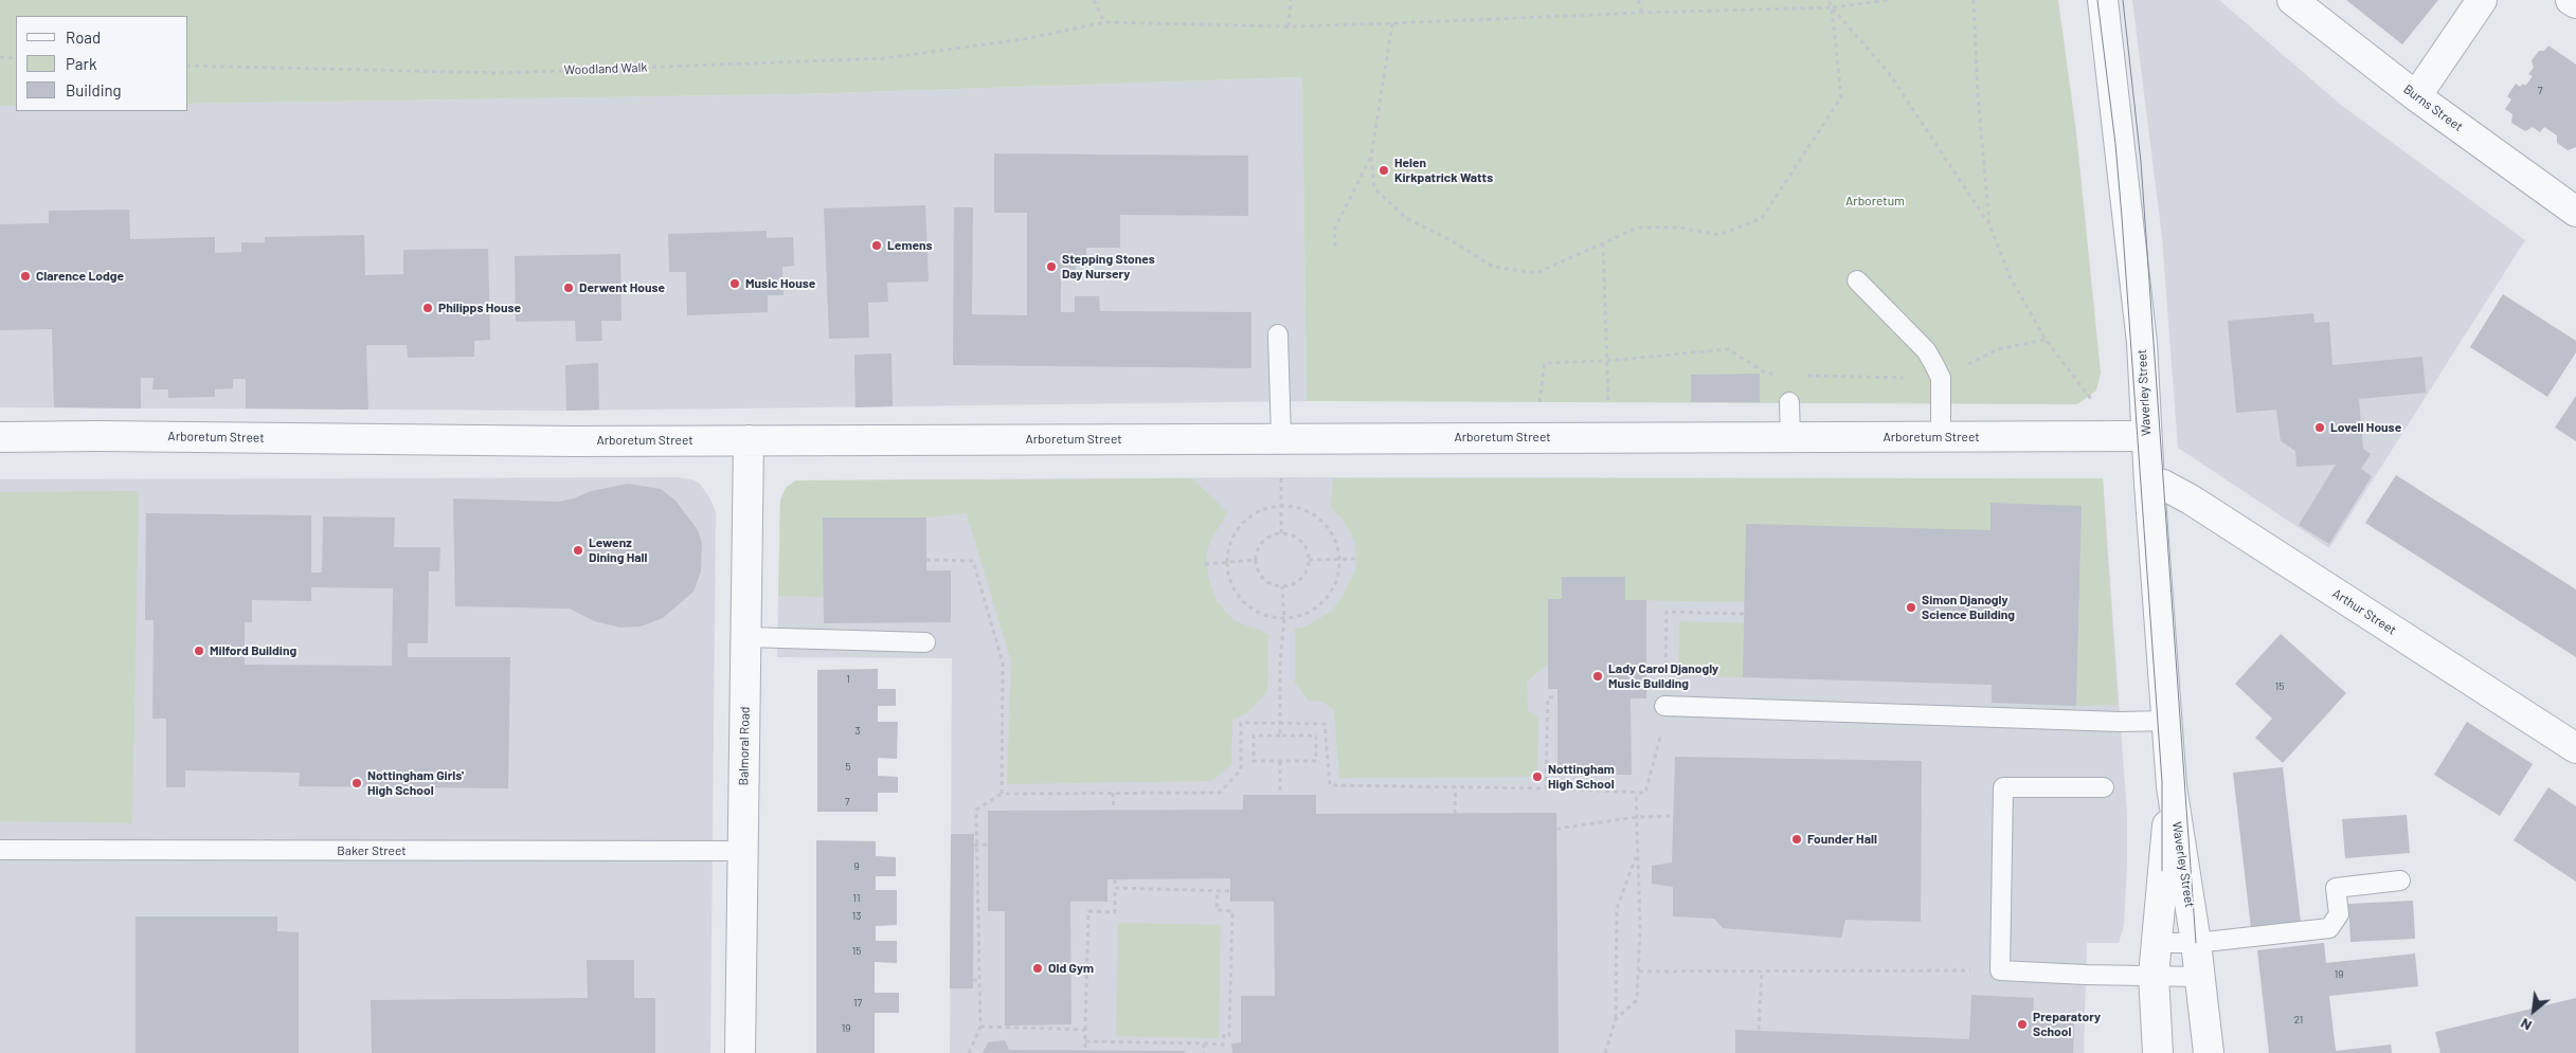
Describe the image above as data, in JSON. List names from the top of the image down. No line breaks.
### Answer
{"streets":{"street":["Burns Street","Waverley Street","Arboretum Street","Arthur Street","Balmoral Road"],"lane":["Baker Street"],"path":["Woodland Walk"]},"crossings":[["Waverley Street","Arboretum Street"],["Waverley Street","Arthur Street"],["Arboretum Street","Balmoral Road"],["Balmoral Road","Baker Street"]],"parks":["Arboretum"],"places":["Helen Kirkpatrick Watts","Lemens","Stepping Stones Day Nursery","Clarence Lodge","Music House","Derwent House","Philipps House","Lovell House","Lewenz Dining Hall","Simon Djanogly Science Building","Milford Building","Lady Carol Djanogly Music Building","Nottingham High School","Nottingham Girls' High School","Founder Hall","Old Gym","Preparatory School"],"house_numbers":["7","1","15","3","5","7","9","11","13","15","19","17","21","19"],"legend":["Road","Park","Building"],"north":"bottom left"}
